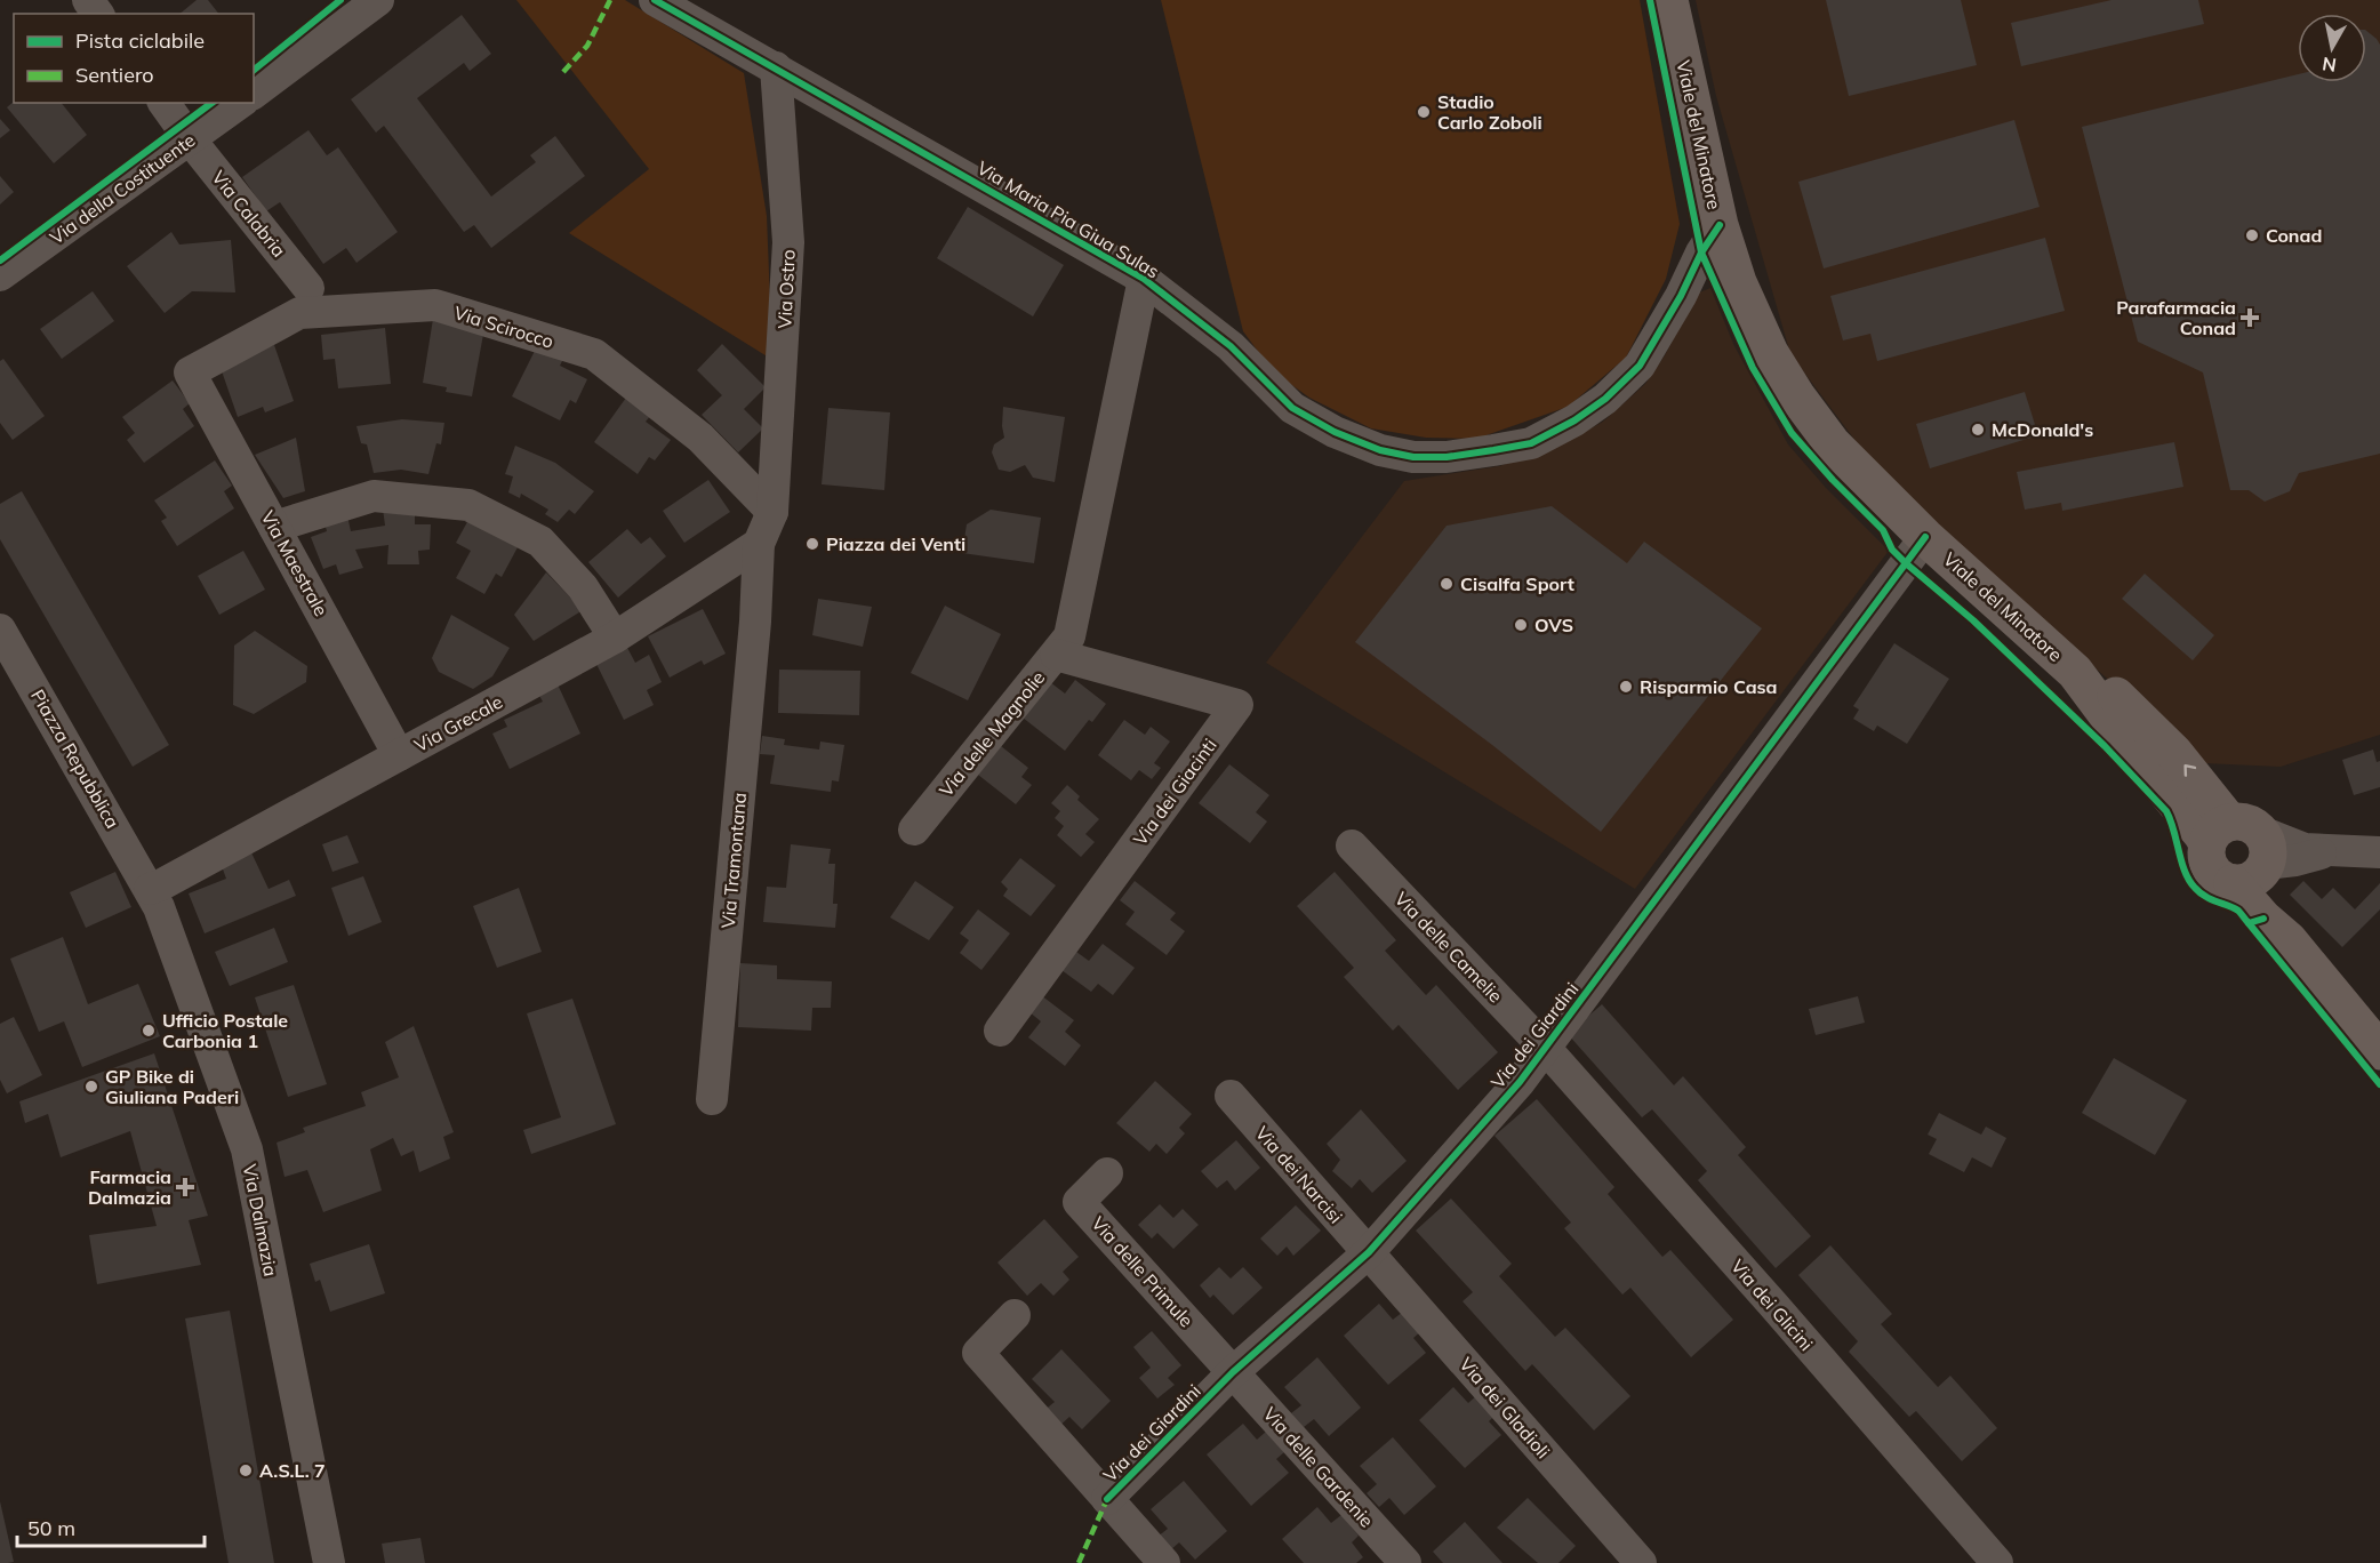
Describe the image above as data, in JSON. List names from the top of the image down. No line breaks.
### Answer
{"streets":{"main road":["Viale del Minatore"],"street":["Via della Costituente","Via Calabria","Via Maria Pia Giua Sulas","Via Ostro","Via Scirocco","Via Maestrale","Via Grecale","Via delle Magnolie","Piazza Repubblica","Via dei Giacinti","Via Tramontana","Via delle Camelie","Via dei Giardini","Via dei Narcisi","Via Dalmazia","Via delle Primule","Via dei Glicini","Via dei Gladioli","Via delle Gardenie"]},"crossings":[["Viale del Minatore","Via Maria Pia Giua Sulas"],["Viale del Minatore","Via dei Giardini"],["Via della Costituente","Via Calabria"],["Via Maria Pia Giua Sulas","Via Ostro"],["Via Maria Pia Giua Sulas","Via delle Magnolie"],["Via Maria Pia Giua Sulas","Via dei Giacinti"],["Via Ostro","Via Scirocco"],["Via Scirocco","Via Maestrale"],["Via Maestrale","Via Grecale"],["Via Grecale","Piazza Repubblica"],["Via Grecale","Via Tramontana"],["Via Grecale","Via Dalmazia"],["Via delle Magnolie","Via dei Giacinti"],["Piazza Repubblica","Via Dalmazia"],["Via delle Camelie","Via dei Giardini"],["Via delle Camelie","Via dei Glicini"],["Via dei Giardini","Via dei Narcisi"],["Via dei Giardini","Via delle Primule"],["Via dei Giardini","Via dei Glicini"],["Via dei Giardini","Via dei Gladioli"],["Via dei Giardini","Via delle Gardenie"],["Via dei Narcisi","Via dei Gladioli"],["Via delle Primule","Via delle Gardenie"]],"places":{"other":["Stadio Carlo Zoboli","Conad","McDonald's","Piazza dei Venti","Cisalfa Sport","OVS","Risparmio Casa","Ufficio Postale Carbonia 1","GP Bike di Giuliana Paderi","A.S.L. 7"],"health":["Parafarmacia Conad","Farmacia Dalmazia"]},"legend":["Pista ciclabile","Sentiero"],"scale_bar":"50 m","north":"bottom"}
